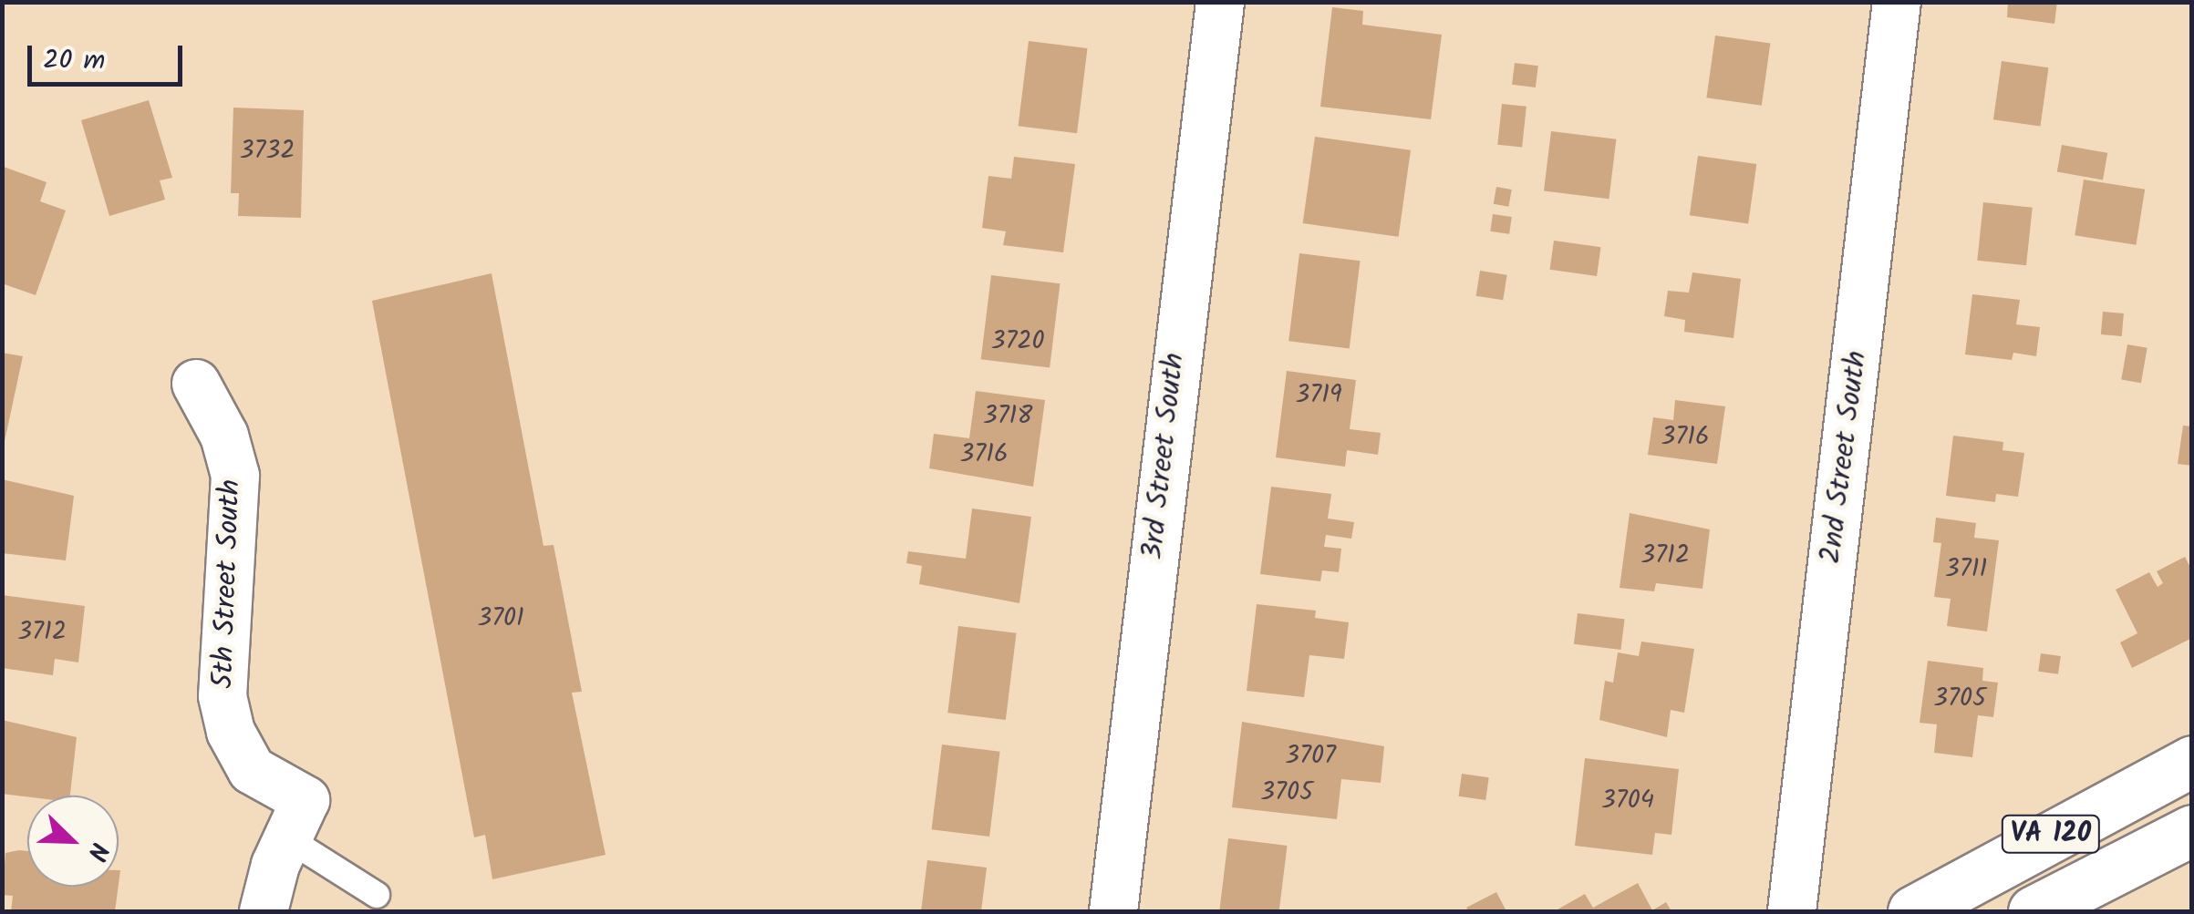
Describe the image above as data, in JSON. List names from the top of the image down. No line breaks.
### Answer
{"streets":{"main road":["VA 120"],"street":["3rd Street South","2nd Street South","5th Street South"]},"house_numbers":["3732","3720","3719","3718","3716","3716","3712","3711","3701","3712","3705","3707","3705","3704"],"scale_bar":"20 m","north":"bottom right"}
